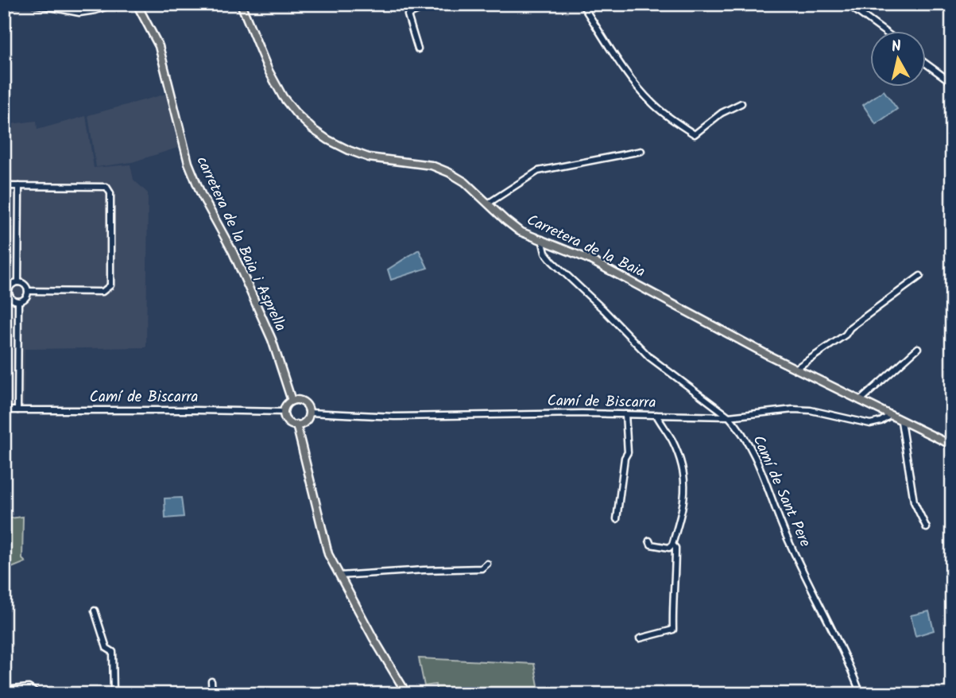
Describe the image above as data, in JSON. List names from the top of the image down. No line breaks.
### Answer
{"streets":{"main road":["carretera de la Baia i Asprella","Carretera de la Baia"],"street":["Camí de Biscarra","Camí de Sant Pere"]},"crossings":[["carretera de la Baia i Asprella","Camí de Biscarra"],["Carretera de la Baia","Camí de Biscarra"],["Carretera de la Baia","Camí de Sant Pere"],["Camí de Biscarra","Camí de Sant Pere"]],"north":"top"}
